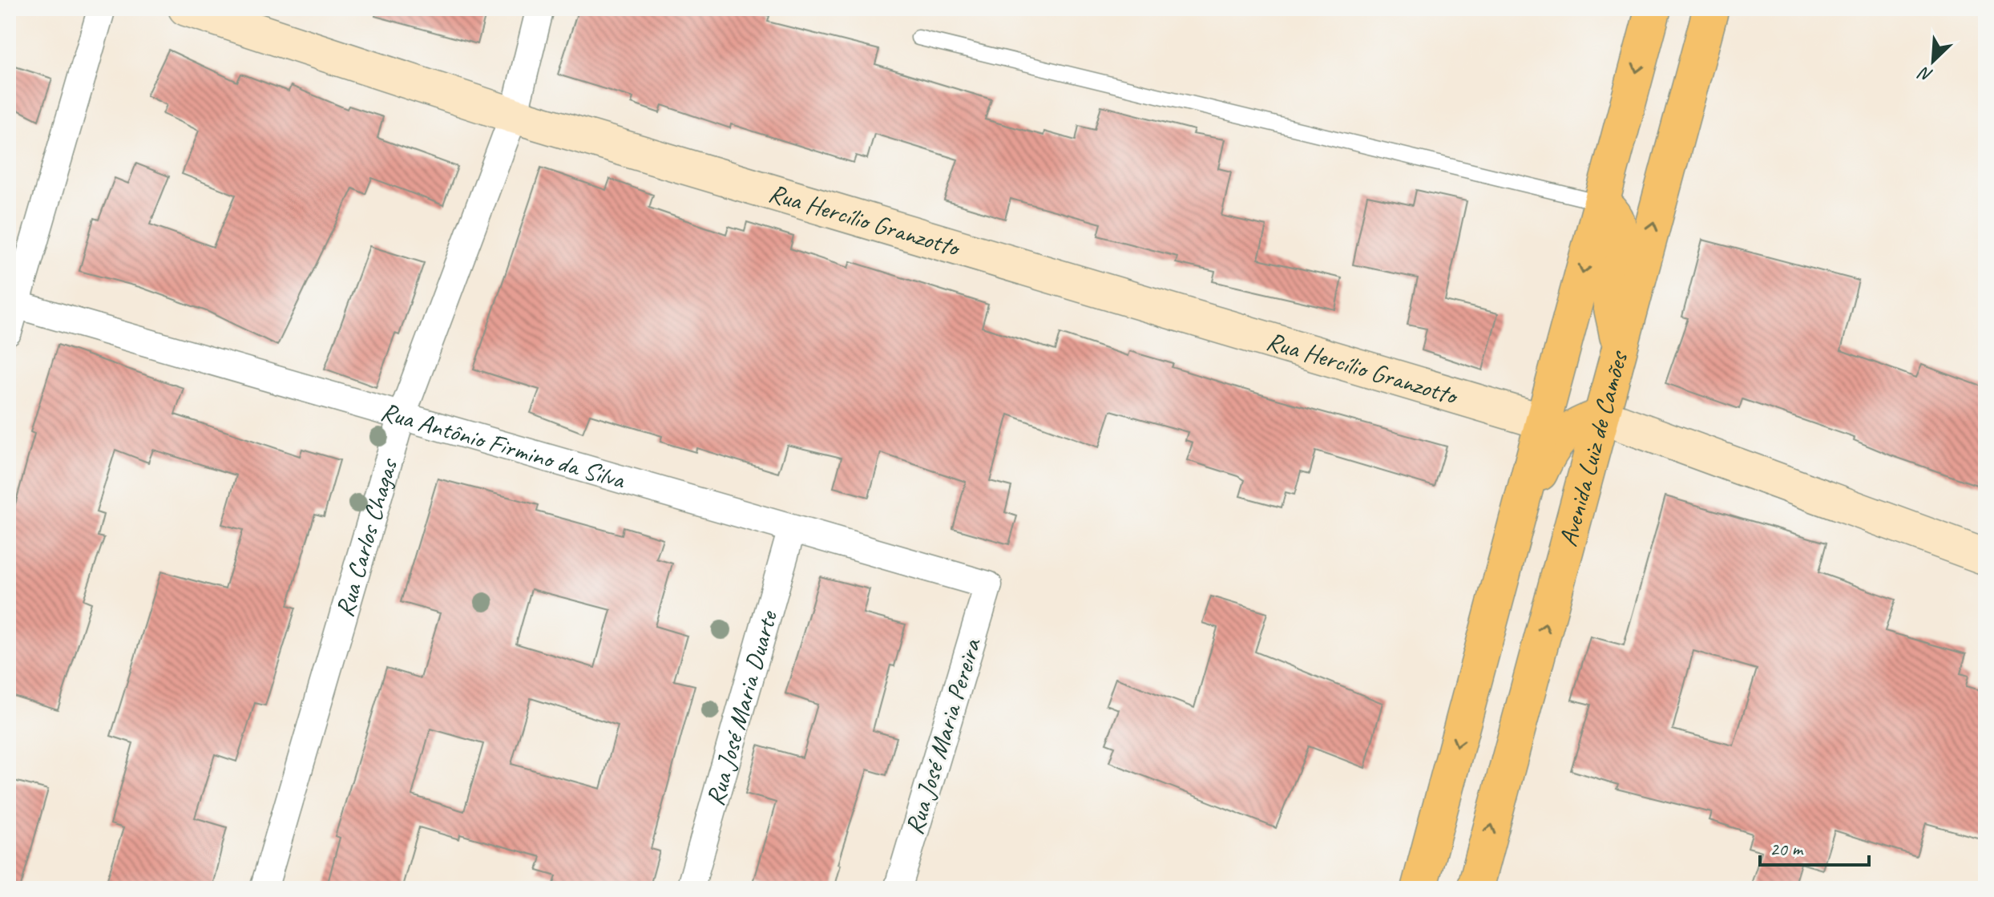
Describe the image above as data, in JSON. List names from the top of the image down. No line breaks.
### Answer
{"streets":{"main road":["Avenida Luiz de Camões"],"street":["Rua Hercílio Granzotto","Rua Antônio Firmino da Silva","Rua Carlos Chagas","Rua José Maria Duarte","Rua José Maria Pereira"]},"crossings":[["Rua Hercílio Granzotto","Rua Carlos Chagas"],["Rua Antônio Firmino da Silva","Rua Carlos Chagas"],["Rua Antônio Firmino da Silva","Rua José Maria Duarte"],["Rua Antônio Firmino da Silva","Rua José Maria Pereira"]],"scale_bar":"20 m","north":"bottom left"}
